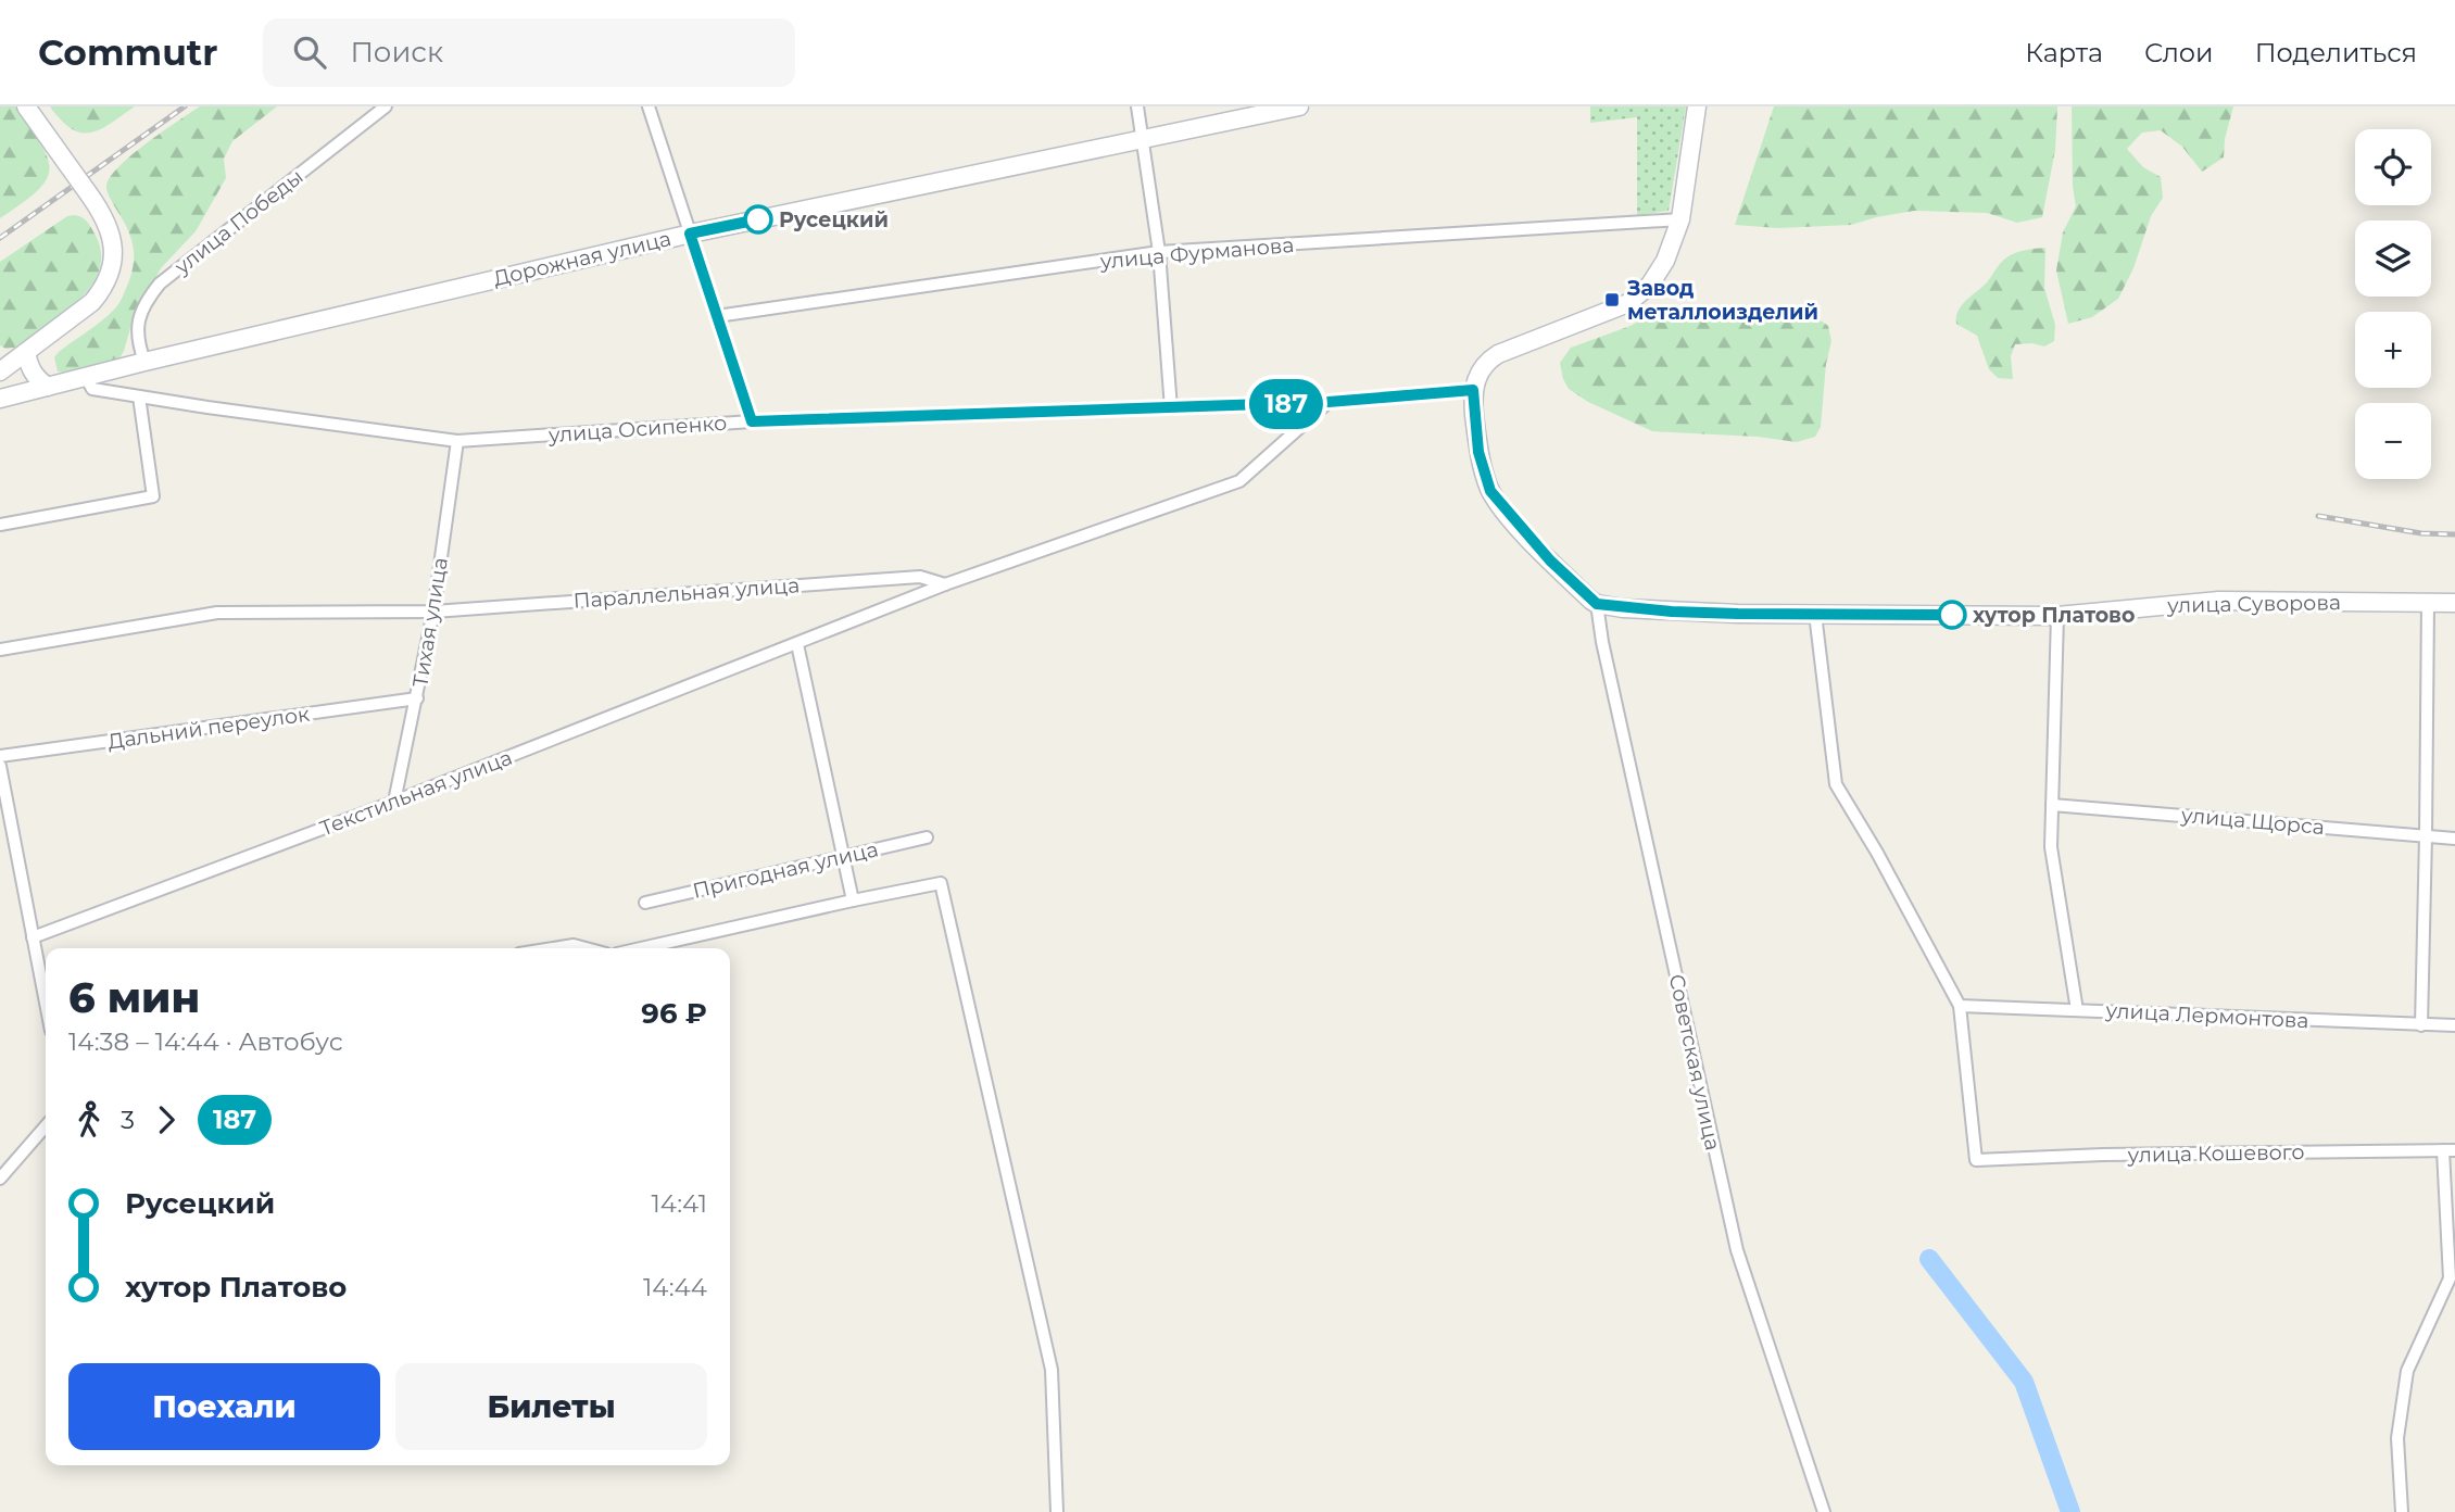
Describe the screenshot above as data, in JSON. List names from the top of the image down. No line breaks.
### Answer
{"streets":{"main road":["Дорожная улица","улица Суворова"],"street":["улица Победы","улица Фурманова","улица Осипенко","Параллельная улица","Тихая улица","Дальний переулок","Текстильная улица","улица Щорса","Пригодная улица","улица Лермонтова","Советская улица","улица Кошевого"]},"crossings":[["улица Победы","Дорожная улица"],["Дорожная улица","улица Осипенко"],["улица Осипенко","Тихая улица"],["Параллельная улица","Тихая улица"],["Параллельная улица","Текстильная улица"],["улица Суворова","Советская улица"],["Тихая улица","Дальний переулок"],["Тихая улица","Текстильная улица"],["улица Лермонтова","улица Кошевого"]],"places":{"other":["Русецкий","хутор Платово"],"transit":["Завод металлоизделий"]},"lines":["bus line 187"],"page":{"header":"Commutr","search":"Поиск","nav":["Карта","Слои","Поделиться"],"on_map":"187","map_buttons":["+","−"],"heading":["6 мин","14:38 – 14:44 · Автобус","96 ₽"],"legs":["3","187"],"list":[{"name":"Русецкий","value":"14:41"},{"name":"хутор Платово","value":"14:44"}],"buttons":["Поехали","Билеты"]}}
